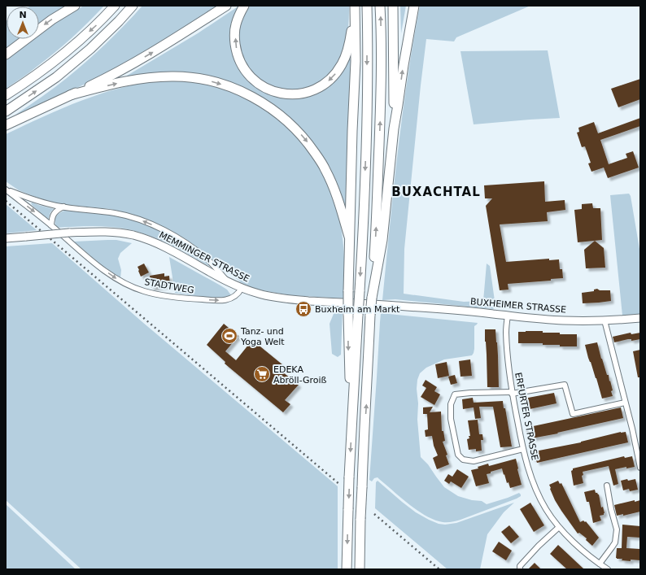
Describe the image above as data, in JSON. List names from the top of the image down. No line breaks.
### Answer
{"streets":{"street":["MEMMINGER STRASSE","STADTWEG","BUXHEIMER STRASSE","ERFURTER STRASSE"]},"crossings":[["MEMMINGER STRASSE","STADTWEG"],["MEMMINGER STRASSE","BUXHEIMER STRASSE"],["BUXHEIMER STRASSE","ERFURTER STRASSE"]],"districts":["BUXACHTAL"],"places":{"bus stop":["Buxheim am Markt"],"sports":["Tanz- und Yoga Welt"],"supermarket":["EDEKA Abröll-Groiß"]},"north":"top"}
